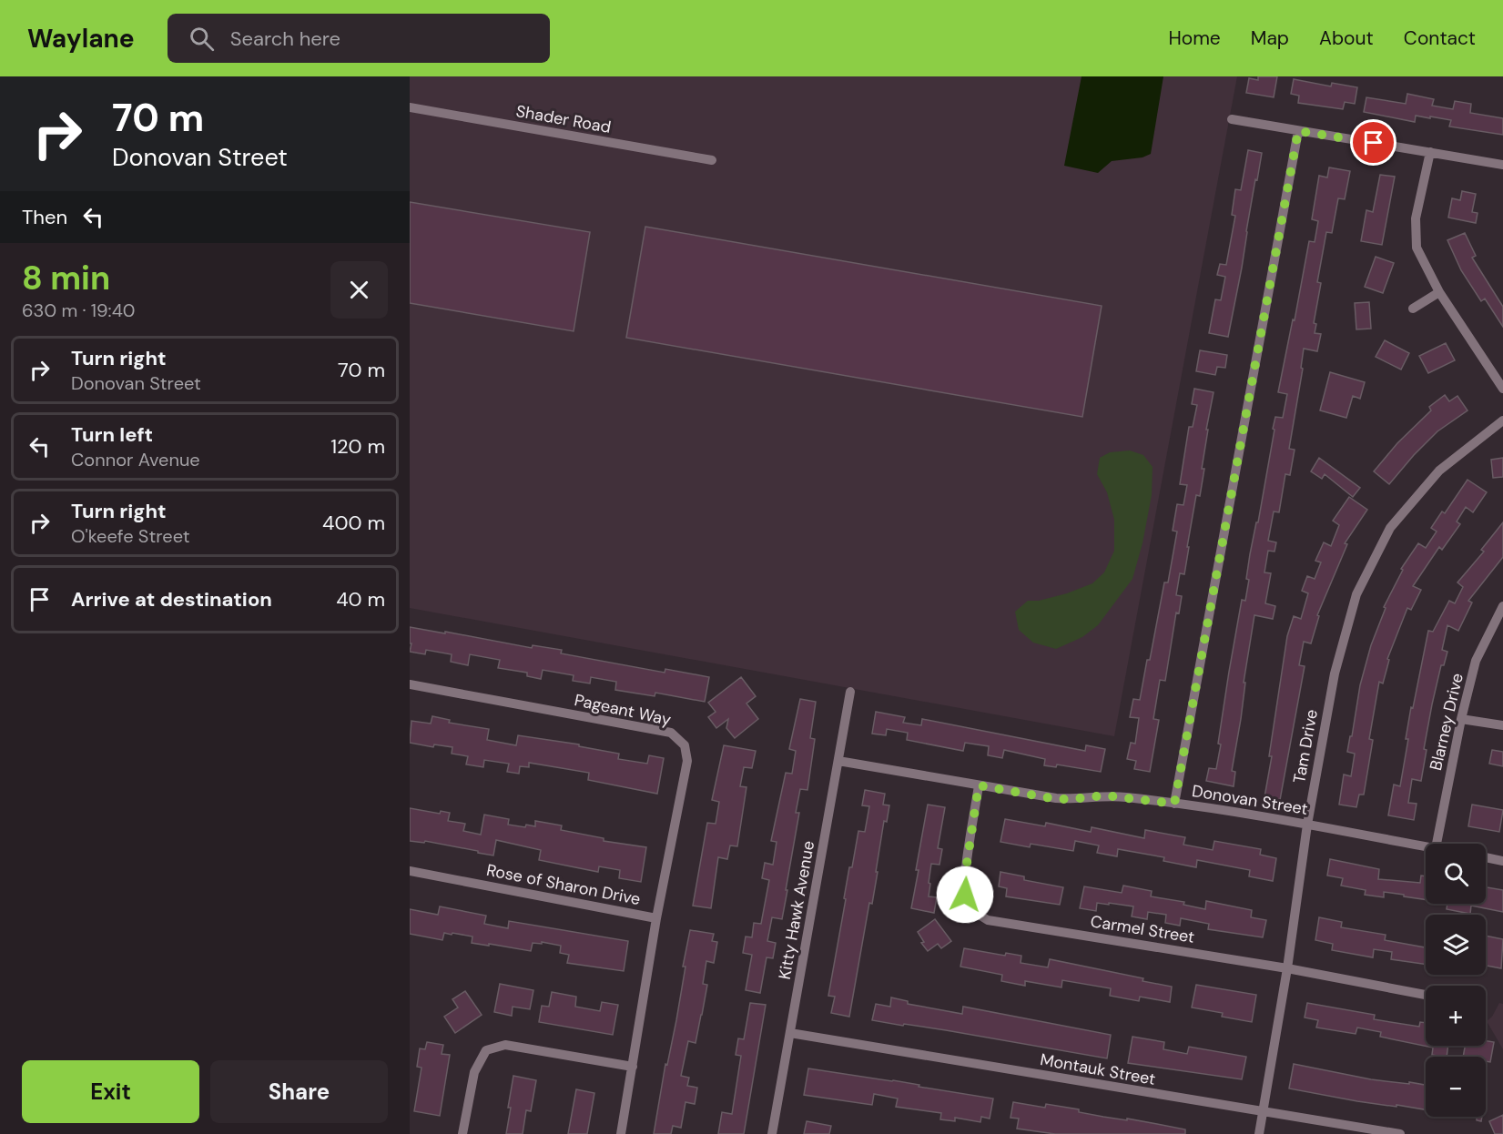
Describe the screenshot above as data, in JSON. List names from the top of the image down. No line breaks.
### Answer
{"streets":{"street":["Shader Road","Pageant Way","Blarney Drive","Tam Drive","Donovan Street","Rose of Sharon Drive","Kitty Hawk Avenue","Carmel Street","Montauk Street"]},"crossings":[["Pageant Way","Rose of Sharon Drive"],["Tam Drive","Donovan Street"],["Tam Drive","Carmel Street"],["Tam Drive","Montauk Street"],["Donovan Street","Kitty Hawk Avenue"],["Donovan Street","Carmel Street"],["Kitty Hawk Avenue","Montauk Street"]],"page":{"header":"Waylane","search":"Search here","nav":["Home","Map","About","Contact"],"turn":["70 m","Donovan Street"],"then":"Then","heading":["8 min","630 m · 19:40"],"list":[{"name":"Turn right","note":"Donovan Street","value":"70 m"},{"name":"Turn left","note":"Connor Avenue","value":"120 m"},{"name":"Turn right","note":"O'keefe Street","value":"400 m"},{"name":"Arrive at destination","value":"40 m"}],"map_buttons":["+","−"],"buttons":["Exit","Share"]}}
